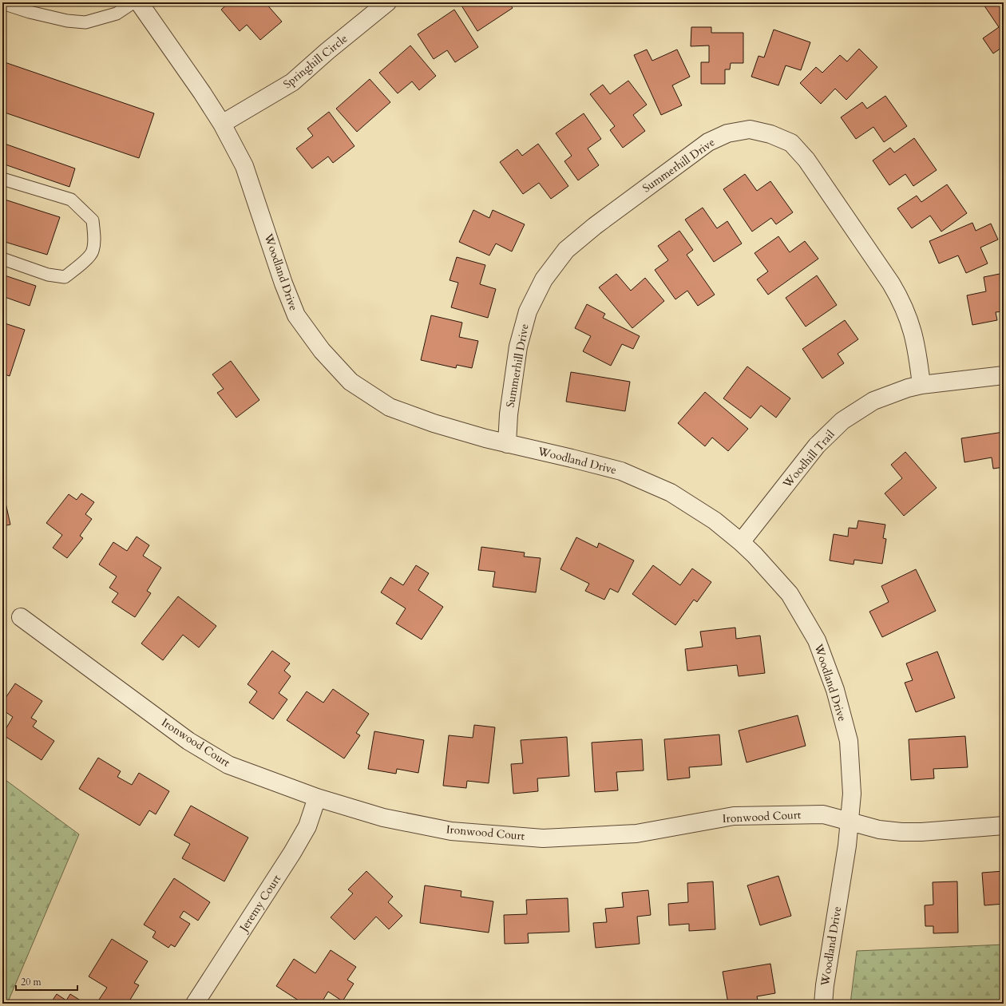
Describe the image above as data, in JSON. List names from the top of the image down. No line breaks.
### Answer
{"streets":{"street":["Springhill Circle","Summerhill Drive","Woodland Drive","Woodhill Trail","Ironwood Court","Jeremy Court"]},"crossings":[["Springhill Circle","Woodland Drive"],["Summerhill Drive","Woodland Drive"],["Summerhill Drive","Woodhill Trail"],["Woodland Drive","Woodhill Trail"],["Woodland Drive","Ironwood Court"],["Ironwood Court","Jeremy Court"]],"scale_bar":"20 m"}
